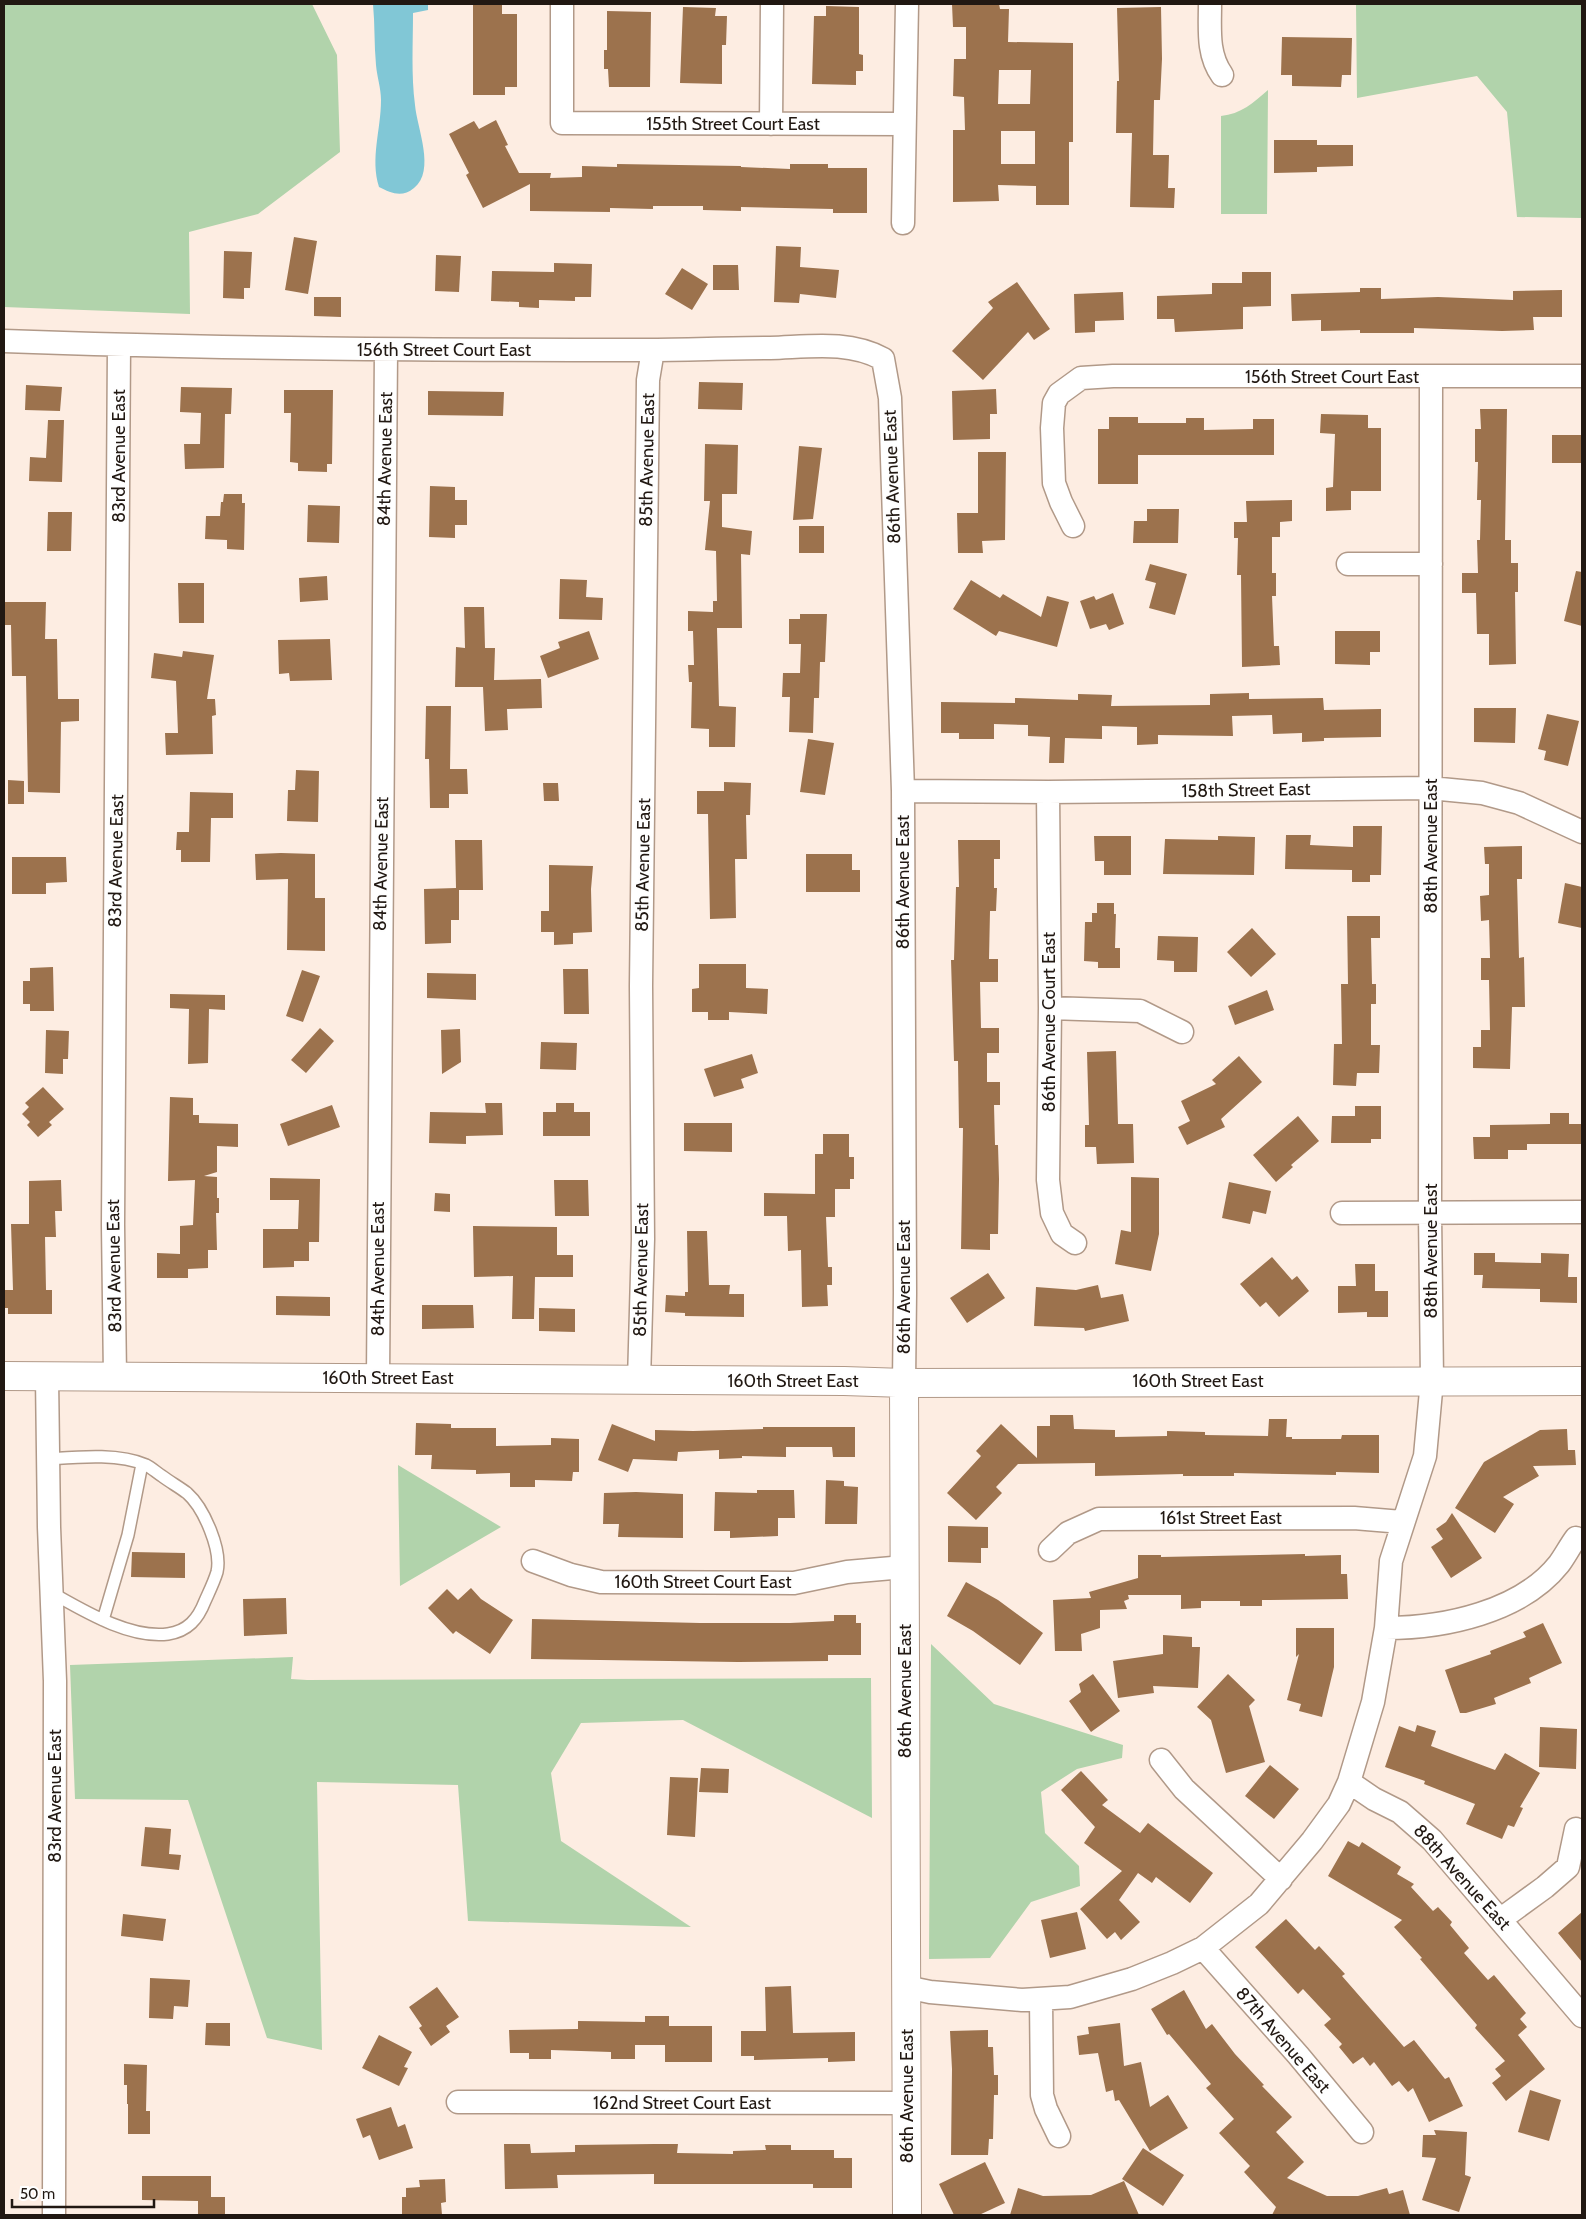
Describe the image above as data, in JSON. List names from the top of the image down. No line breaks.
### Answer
{"streets":{"main road":["86th Avenue East","160th Street East"],"street":["155th Street Court East","156th Street Court East","83rd Avenue East","84th Avenue East","85th Avenue East","158th Street East","88th Avenue East","86th Avenue Court East","161st Street East","160th Street Court East","87th Avenue East","162nd Street Court East"]},"crossings":[["156th Street Court East","83rd Avenue East"],["156th Street Court East","84th Avenue East"],["156th Street Court East","85th Avenue East"],["156th Street Court East","86th Avenue East"],["156th Street Court East","88th Avenue East"],["83rd Avenue East","160th Street East"],["84th Avenue East","160th Street East"],["85th Avenue East","160th Street East"],["86th Avenue East","158th Street East"],["86th Avenue East","160th Street East"],["86th Avenue East","160th Street Court East"],["86th Avenue East","162nd Street Court East"],["158th Street East","88th Avenue East"],["158th Street East","86th Avenue Court East"],["88th Avenue East","160th Street East"],["88th Avenue East","161st Street East"]],"scale_bar":"50 m"}
